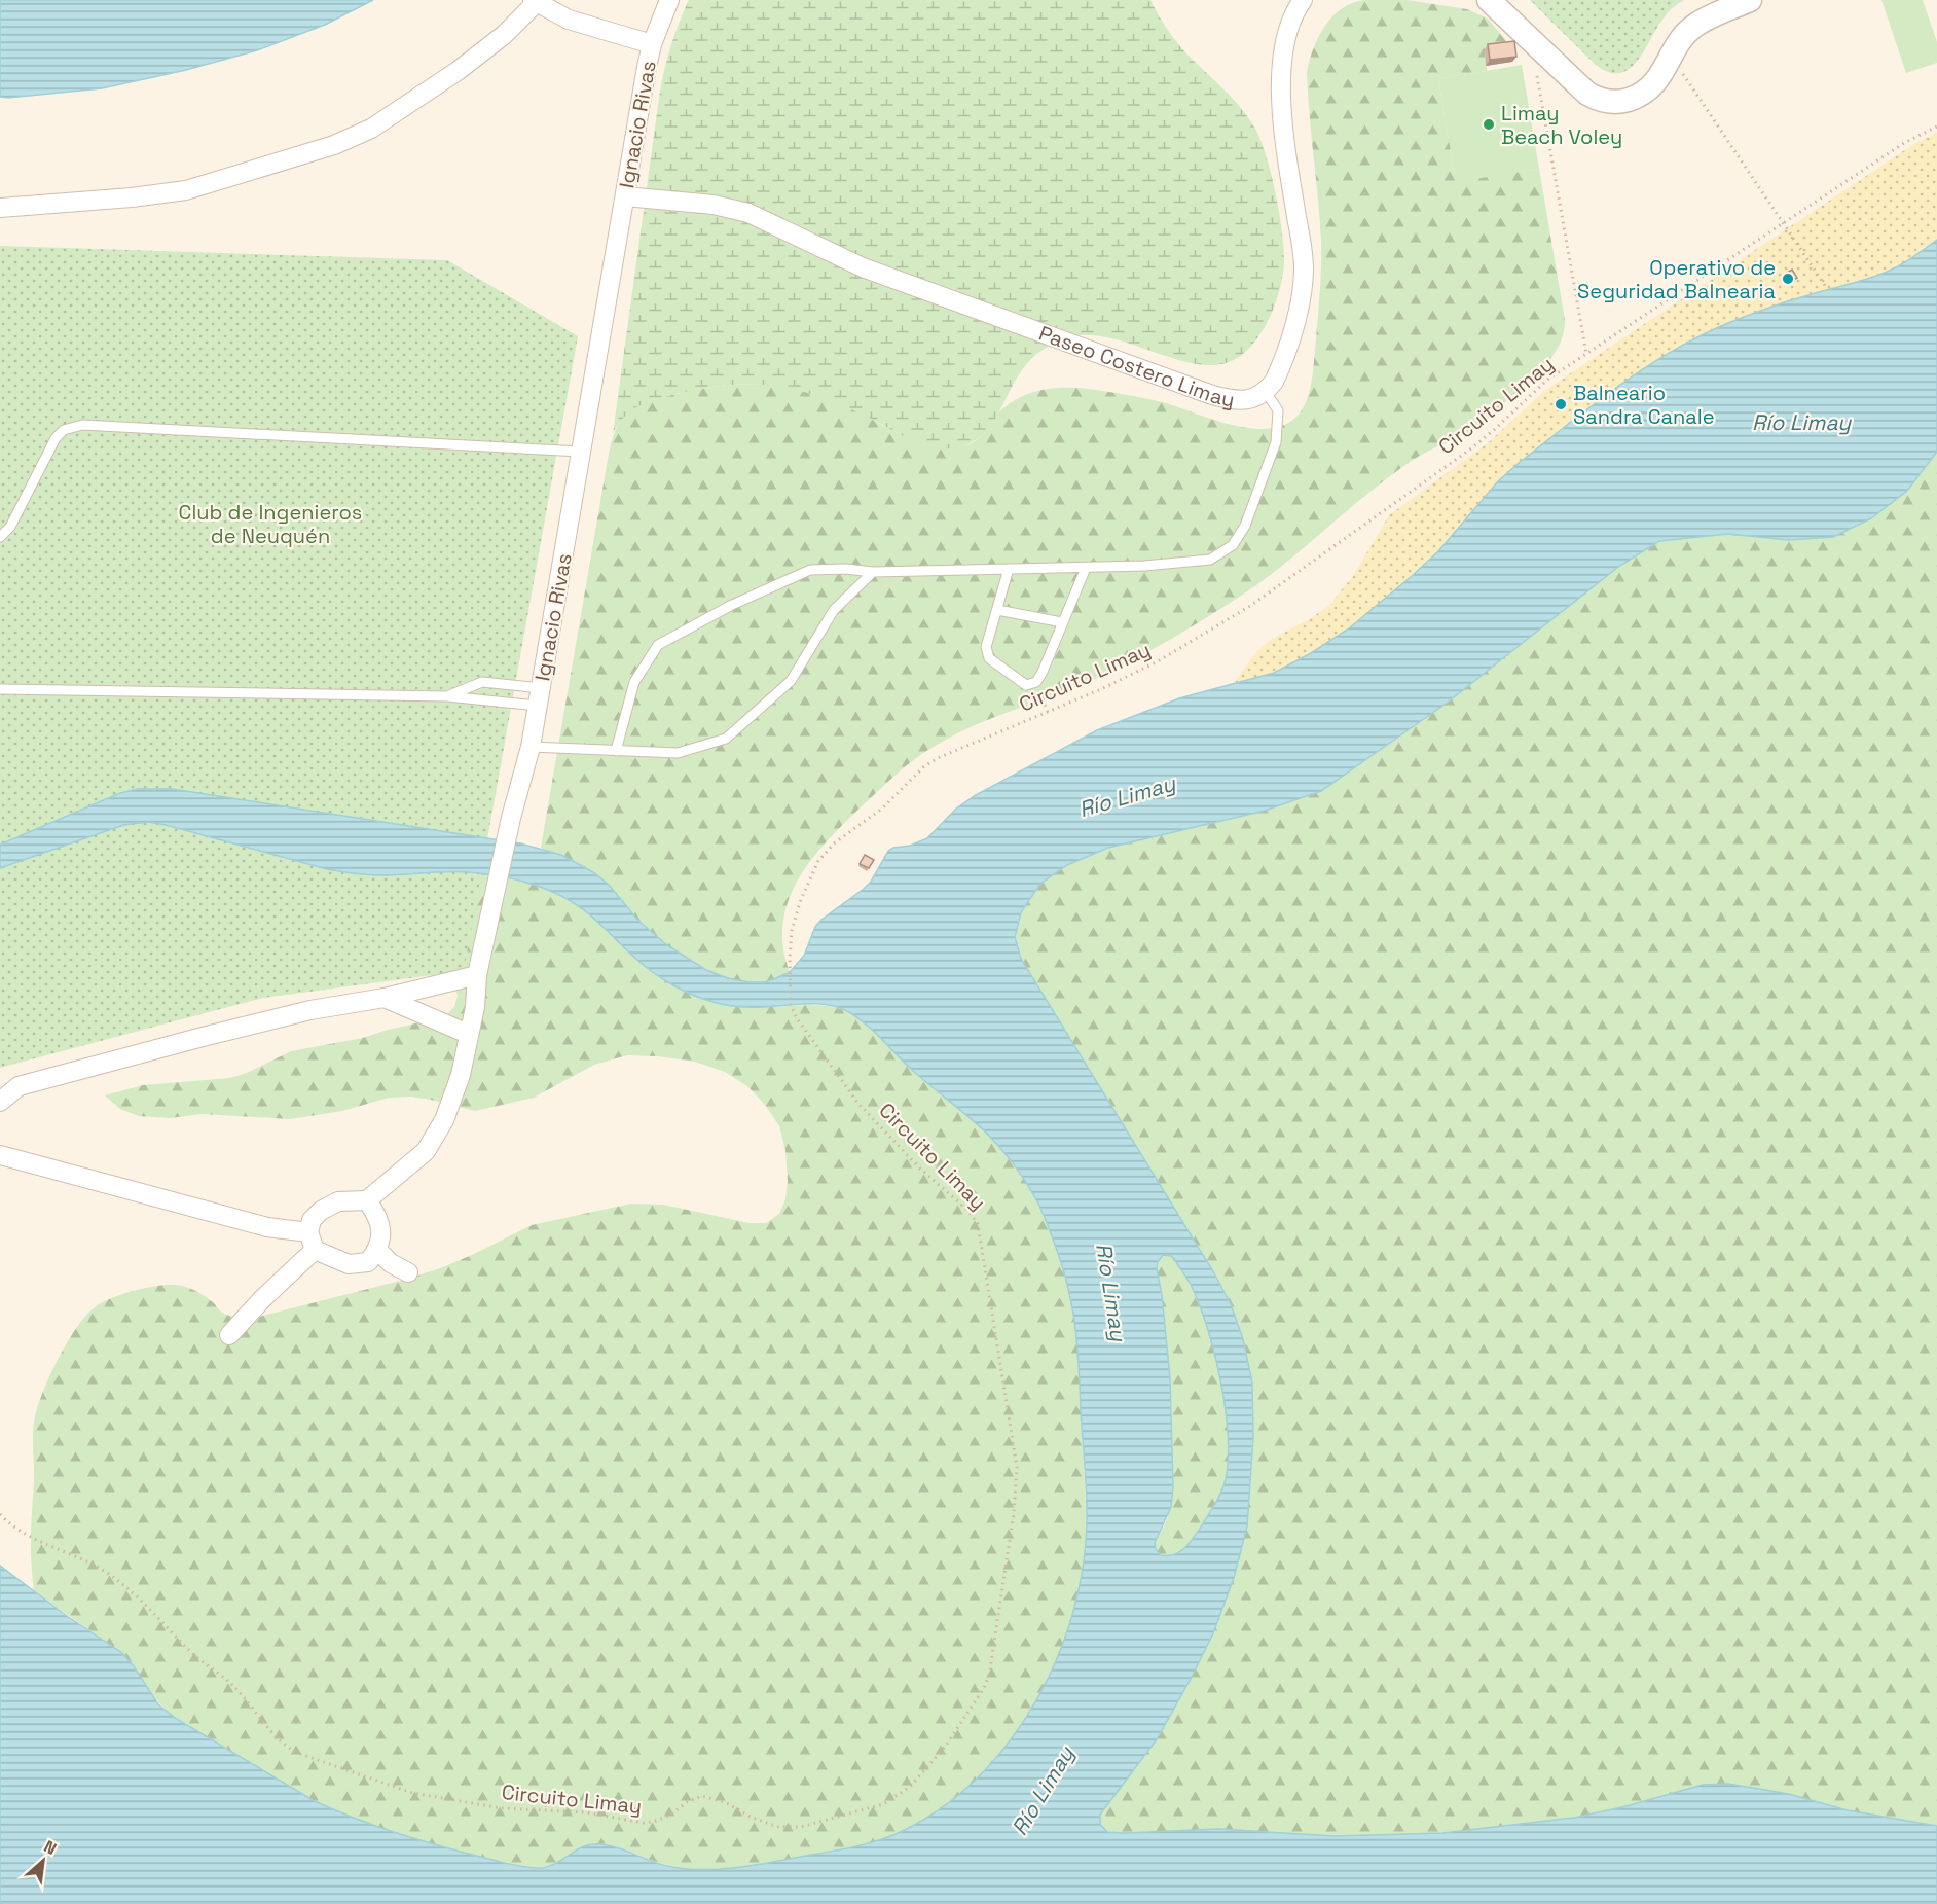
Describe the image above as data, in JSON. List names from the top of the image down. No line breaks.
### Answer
{"streets":{"street":["Ignacio Rivas","Paseo Costero Limay"],"path":["Circuito Limay"]},"crossings":[["Ignacio Rivas","Paseo Costero Limay"]],"water":["Río Limay"],"parks":["Club de Ingenieros de Neuquén"],"places":["Limay Beach Voley","Operativo de Seguridad Balnearia","Balneario Sandra Canale"],"north":"top right"}
